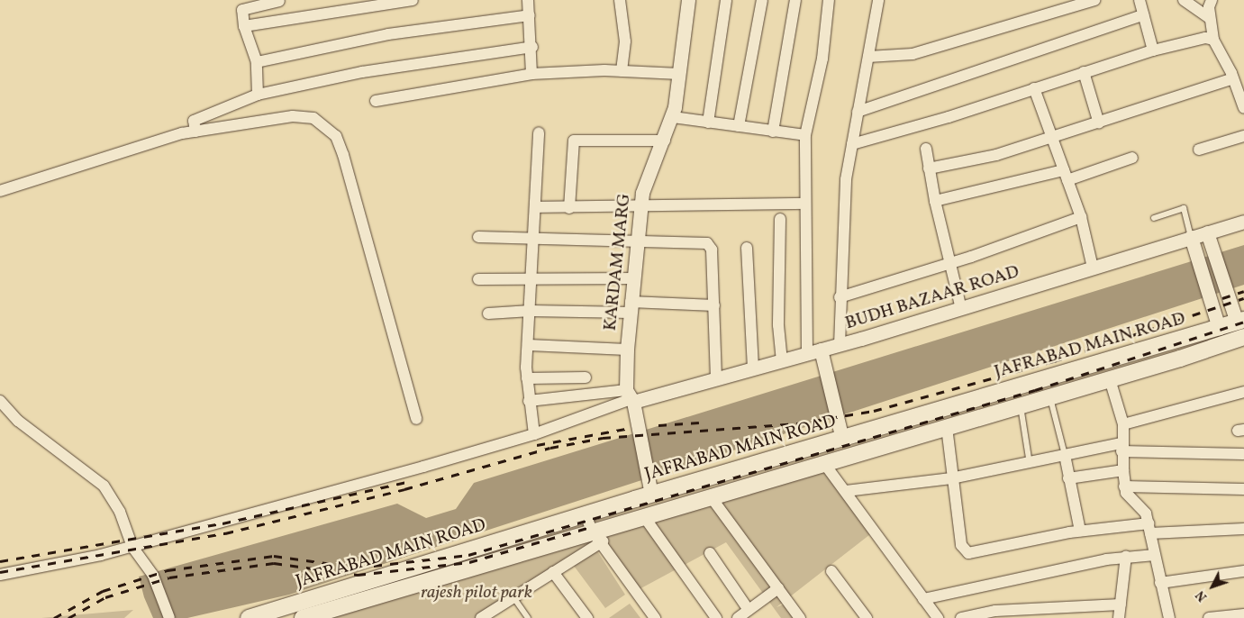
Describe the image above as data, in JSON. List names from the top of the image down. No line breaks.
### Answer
{"streets":{"main road":["JAFRABAD MAIN ROAD"],"street":["KARDAM MARG","BUDH BAZAAR ROAD"]},"crossings":[["KARDAM MARG","BUDH BAZAAR ROAD"],["KARDAM MARG","JAFRABAD MAIN ROAD"]],"parks":["rajesh pilot park"],"north":"bottom left"}
